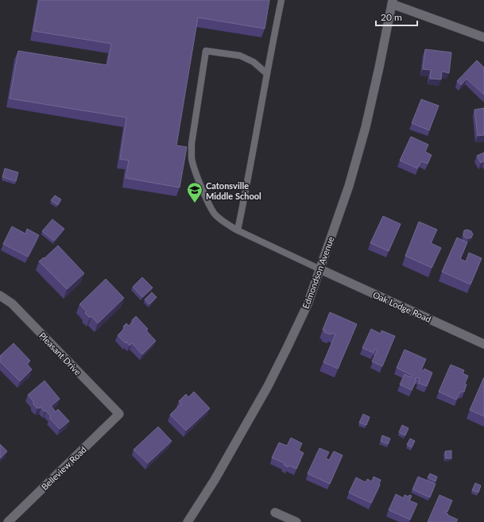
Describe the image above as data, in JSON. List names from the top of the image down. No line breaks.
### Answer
{"streets":{"street":["Edmondson Avenue","Oak Lodge Road","Pleasant Drive","Belleview Road"]},"crossings":[["Edmondson Avenue","Oak Lodge Road"],["Pleasant Drive","Belleview Road"]],"places":{"school or university":["Catonsville Middle School"]},"scale_bar":"20 m"}
